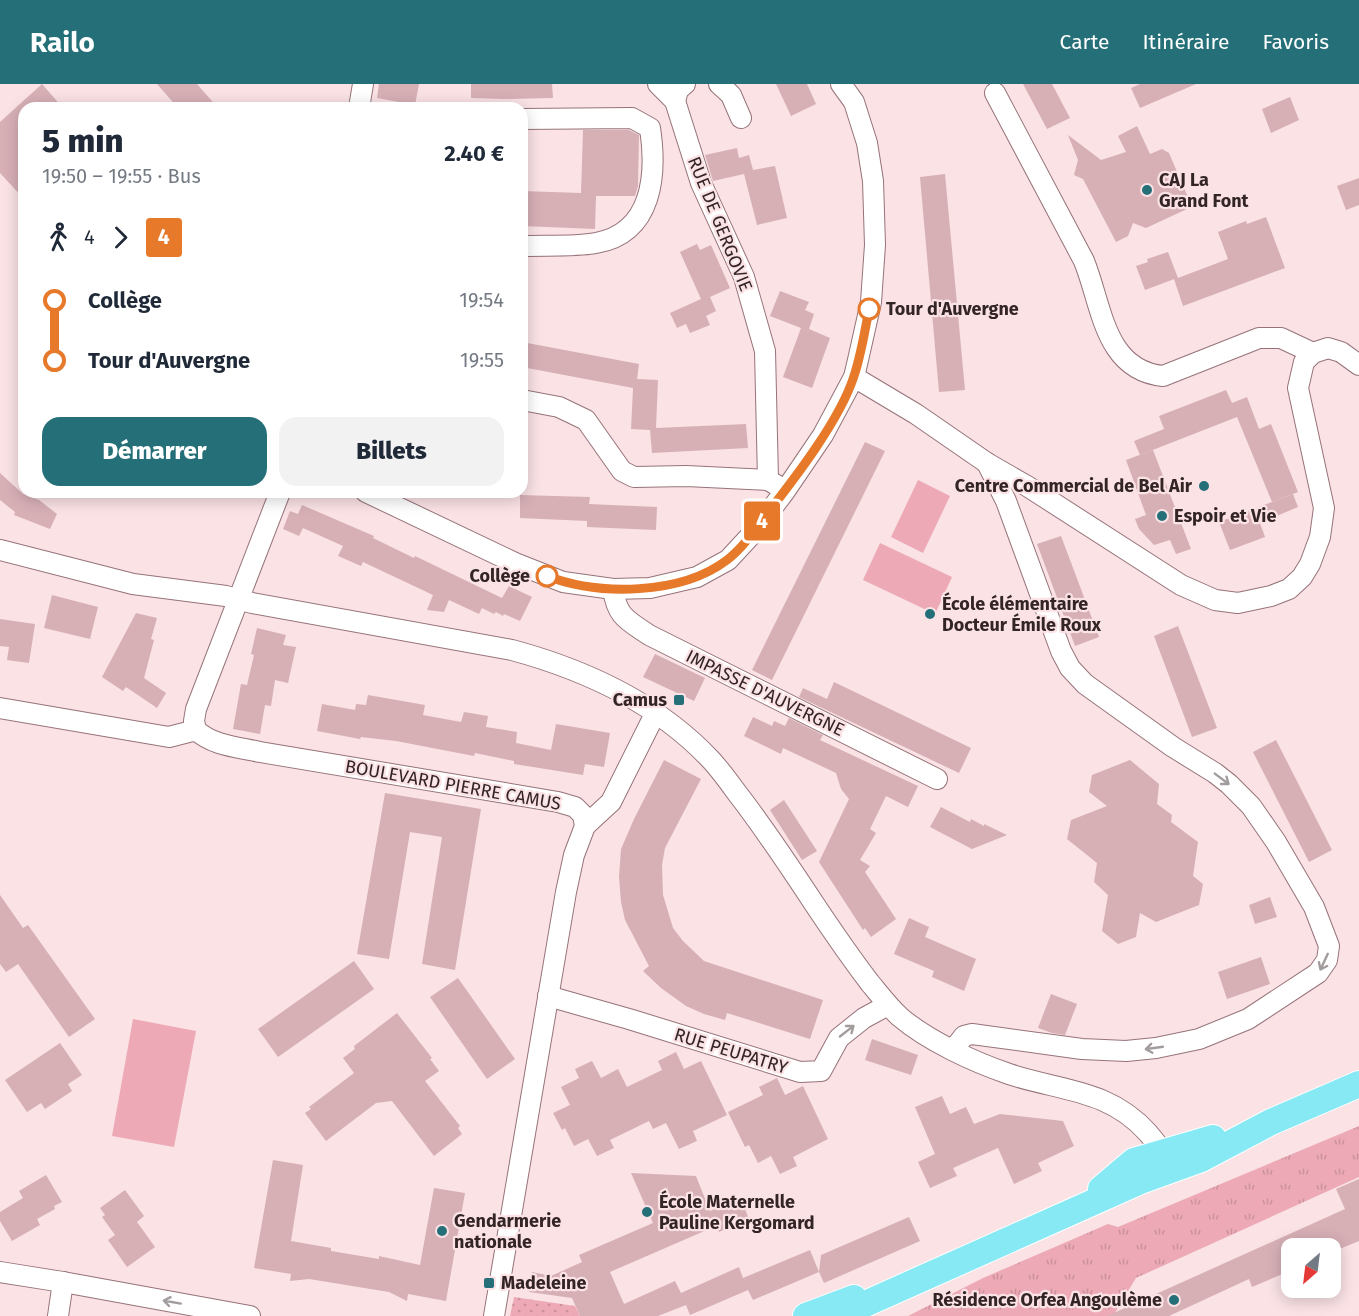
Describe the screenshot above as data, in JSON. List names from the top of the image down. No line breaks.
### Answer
{"streets":{"street":["RUE DE GERGOVIE","IMPASSE D'AUVERGNE","BOULEVARD PIERRE CAMUS","RUE PEUPATRY"]},"one_way":["RUE PEUPATRY"],"places":{"other":["CAJ La Grand Font","Tour d'Auvergne","Centre Commercial de Bel Air","Espoir et Vie","Collège","École élémentaire Docteur Émile Roux","École Maternelle Pauline Kergomard","Gendarmerie nationale","Résidence Orfea Angoulème"],"transit":["Camus","Madeleine"]},"lines":["bus line 4"],"north":"bottom left","page":{"header":"Railo","nav":["Carte","Itinéraire","Favoris"],"on_map":"4","heading":["5 min","19:50 – 19:55 · Bus","2.40 €"],"legs":["4","4"],"list":[{"name":"Collège","value":"19:54"},{"name":"Tour d'Auvergne","value":"19:55"}],"buttons":["Démarrer","Billets"]}}
